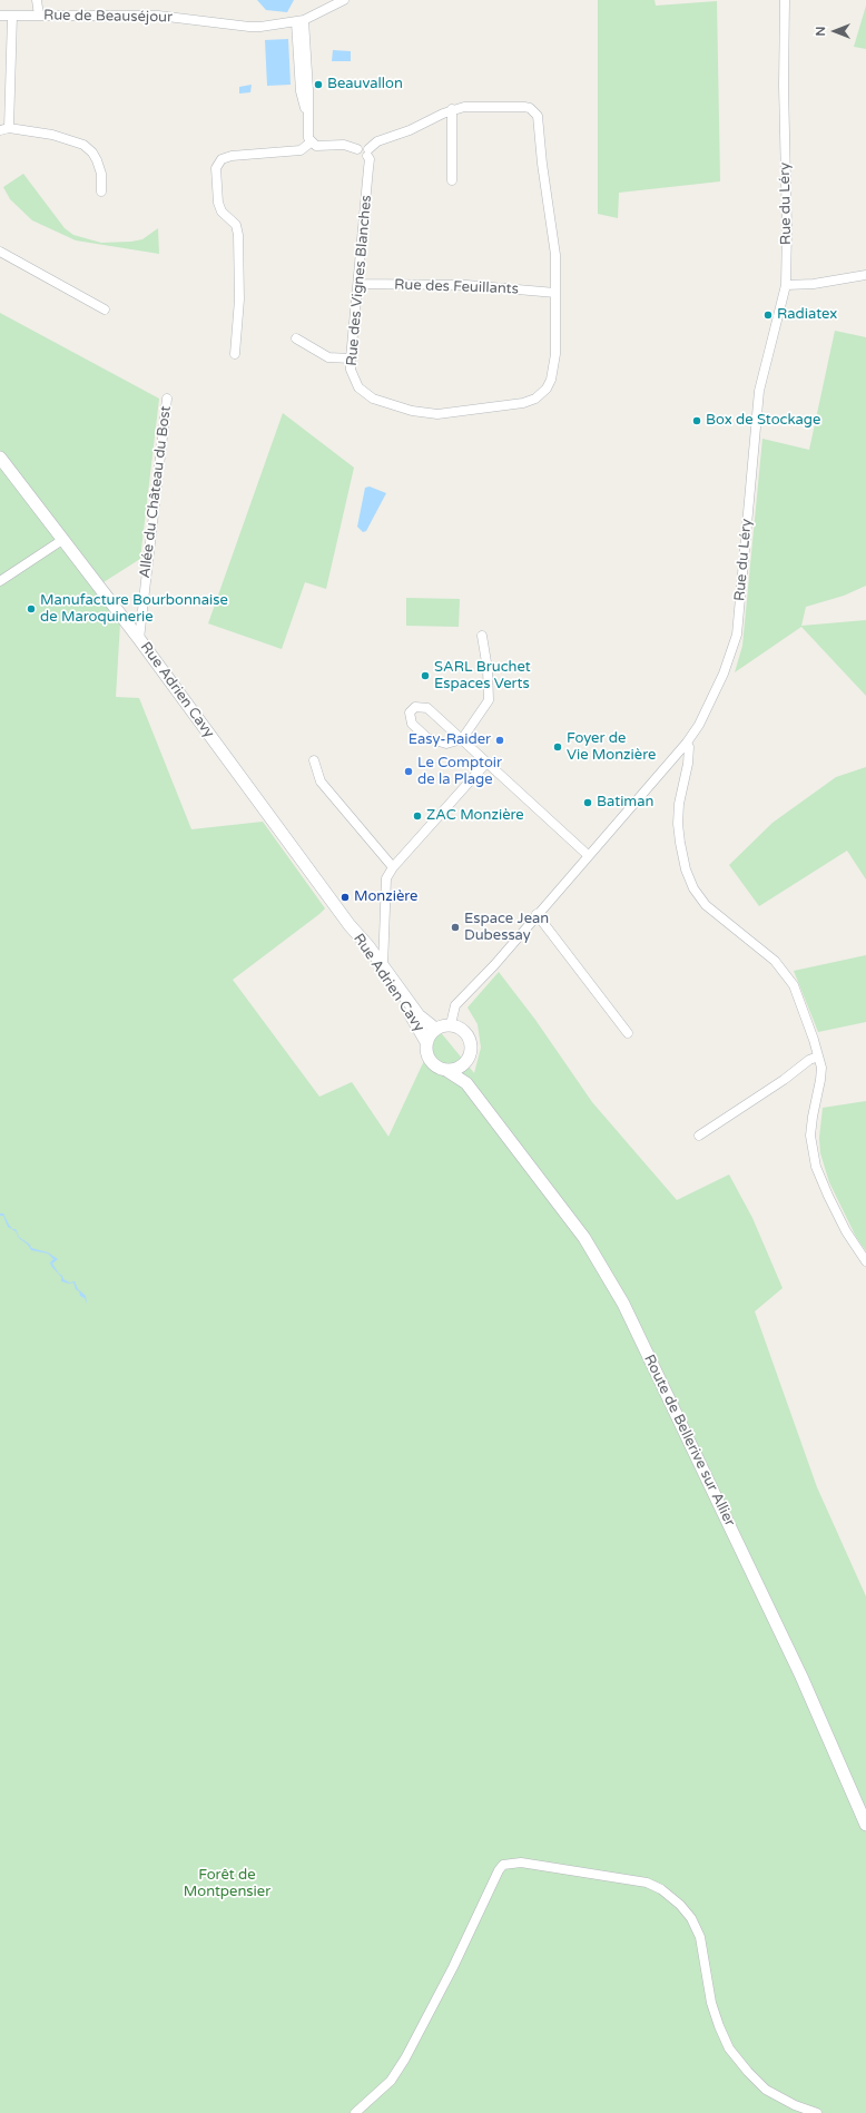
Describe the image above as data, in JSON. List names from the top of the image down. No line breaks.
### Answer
{"streets":{"main road":["Rue Adrien Cavy","Route de Bellerive sur Allier"],"street":["Rue de Beauséjour","Rue du Léry","Rue des Vignes Blanches","Rue des Feuillants","Allée du Château du Bost"]},"crossings":[["Rue du Léry","Rue Adrien Cavy"],["Rue du Léry","Route de Bellerive sur Allier"],["Rue des Vignes Blanches","Rue des Feuillants"],["Allée du Château du Bost","Rue Adrien Cavy"],["Rue Adrien Cavy","Route de Bellerive sur Allier"]],"parks":["Forêt de Montpensier"],"places":["Beauvallon","Radiatex","Box de Stockage","Manufacture Bourbonnaise de Maroquinerie","SARL Bruchet Espaces Verts","Easy-Raider","Foyer de Vie Monzière","Le Comptoir de la Plage","Batiman","ZAC Monzière","Monzière","Espace Jean Dubessay"],"north":"left"}
